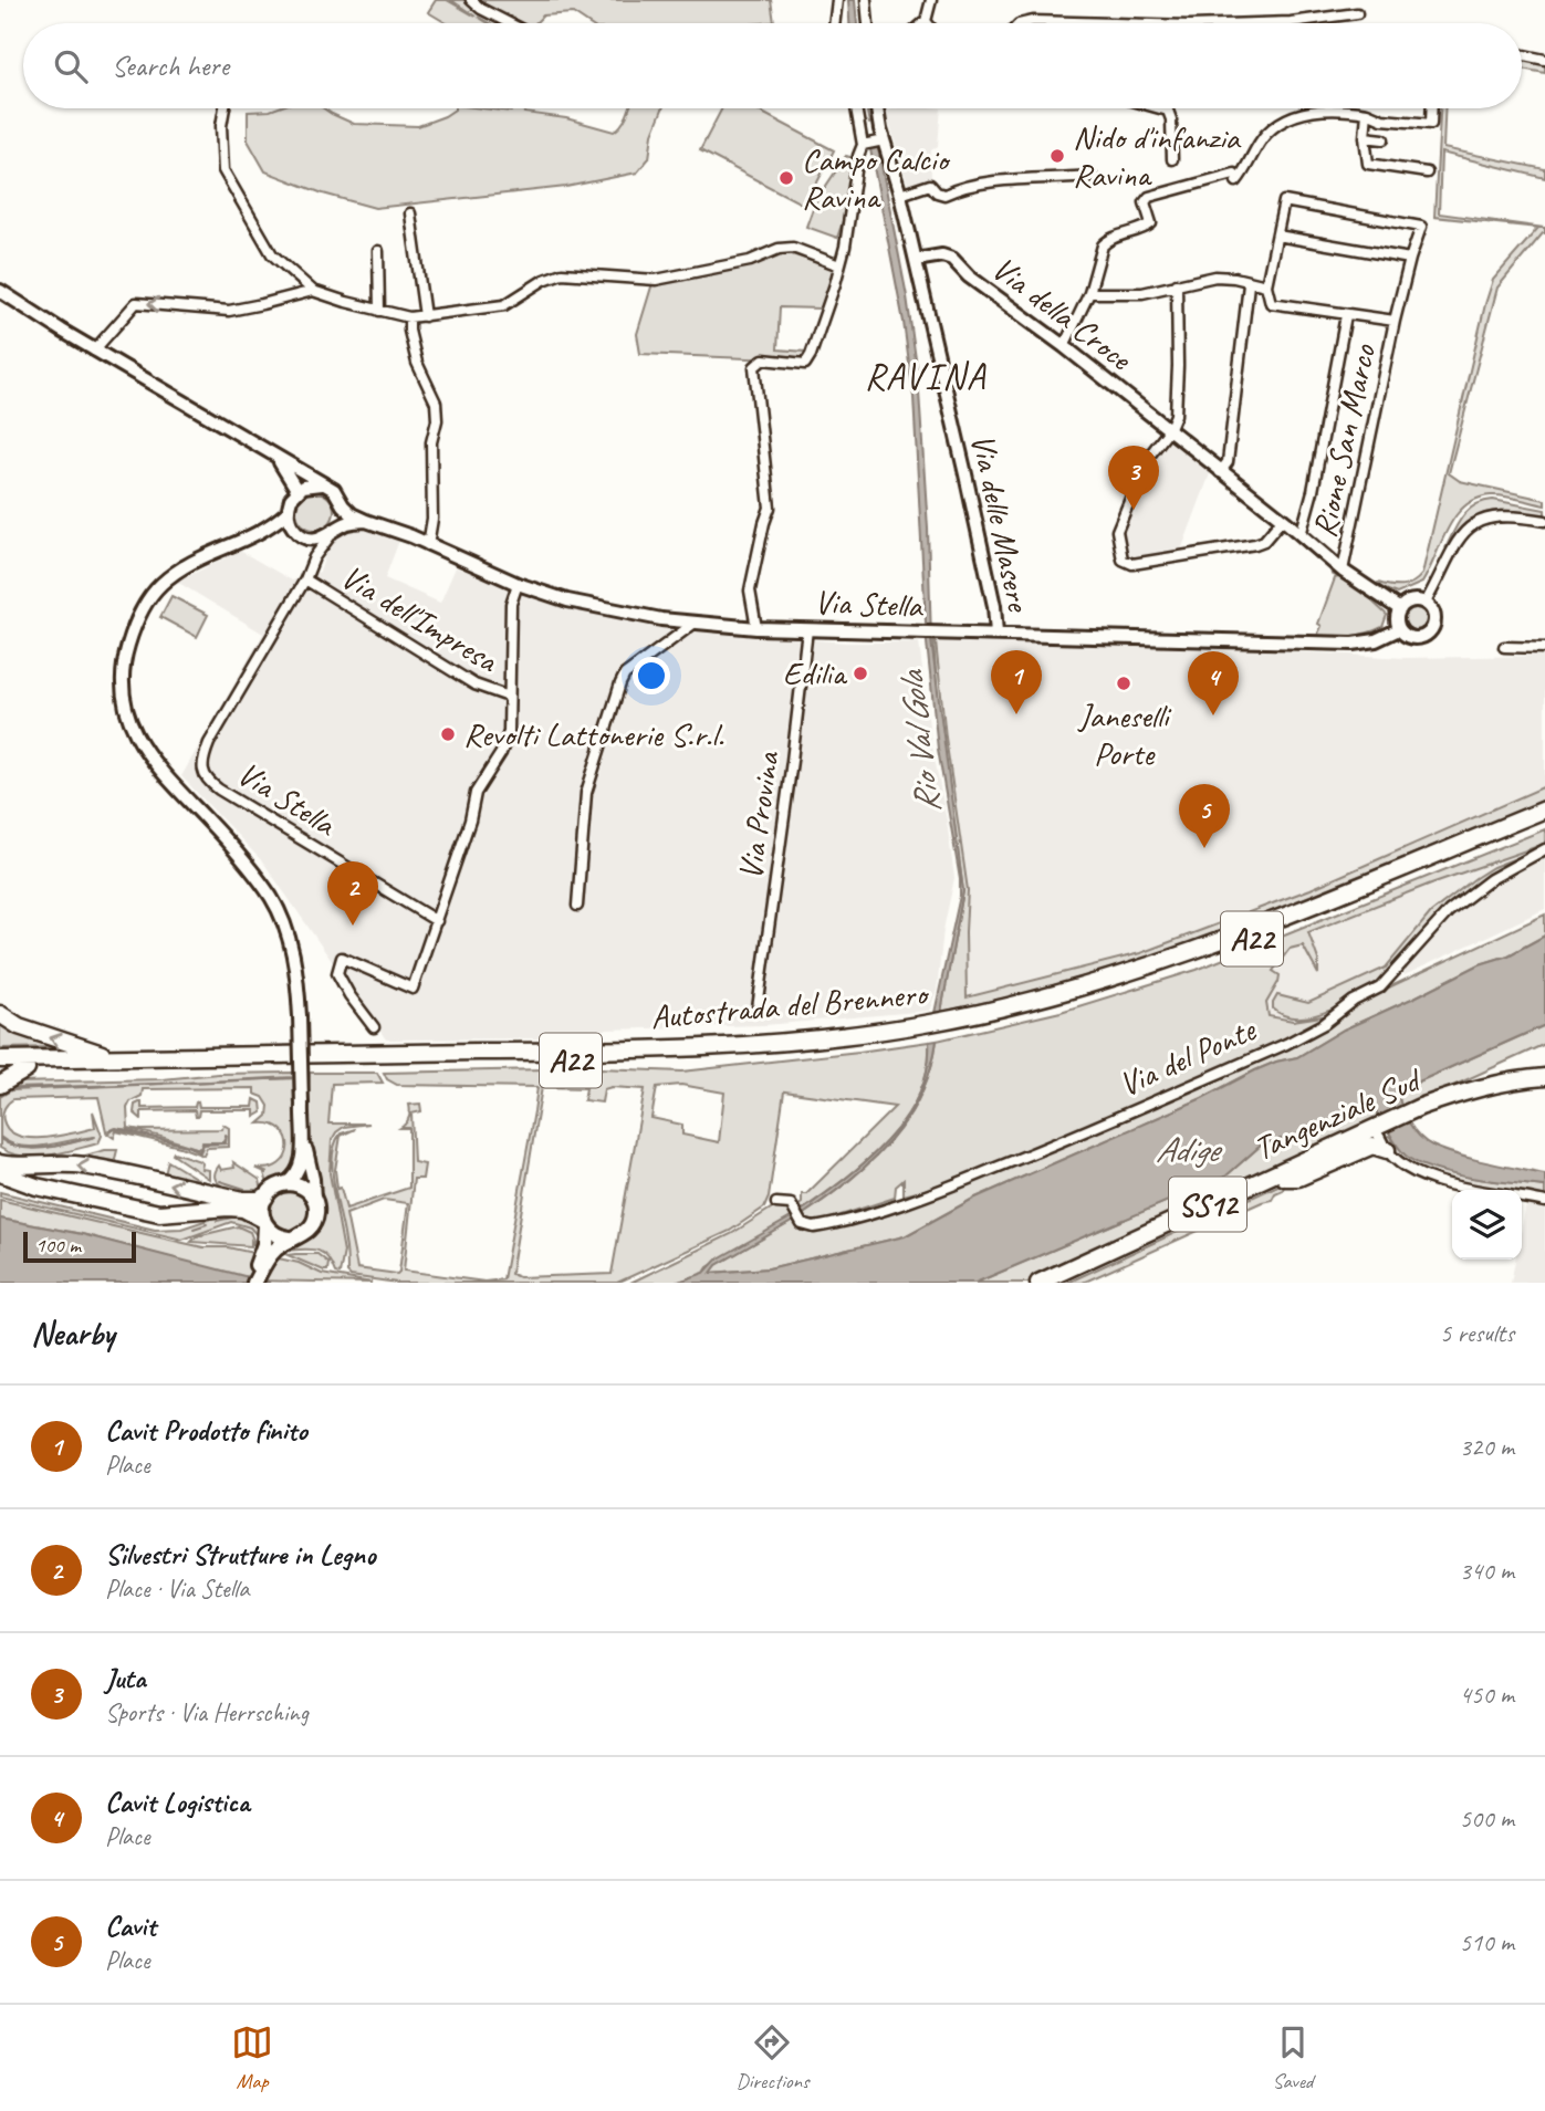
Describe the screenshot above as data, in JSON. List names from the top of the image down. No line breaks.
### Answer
{"streets":{"highway":["A22","Autostrada del Brennero","Tangenziale Sud","SS12"],"street":["Via della Croce","Rione San Marco","Via delle Masere","Via Stella","Via dell'Impresa","Via Provina","Via del Ponte"]},"crossings":[["Via della Croce","Rione San Marco"],["Via della Croce","Via delle Masere"],["Via delle Masere","Via Stella"],["Via Stella","Via dell'Impresa"],["Via Stella","Via Provina"]],"districts":["RAVINA"],"water":["Rio Val Gola","Adige"],"places":["Nido d'infanzia Ravina","Campo Calcio Ravina","Edilia","Janeselli Porte","Revolti Lattonerie S.r.l."],"scale_bar":"100 m","page":{"search":"Search here","pins":["3","1","4","5","2"],"scale":"100 m","heading":["Nearby","5 results"],"list":[{"mark":"1","name":"Cavit Prodotto finito","note":"Place","value":"320 m"},{"mark":"2","name":"Silvestri Strutture in Legno","note":"Place · Via Stella","value":"340 m"},{"mark":"3","name":"Juta","note":"Sports · Via Herrsching","value":"450 m"},{"mark":"4","name":"Cavit Logistica","note":"Place","value":"500 m"},{"mark":"5","name":"Cavit","note":"Place","value":"510 m"}],"nav":["Map","Directions","Saved"]}}
